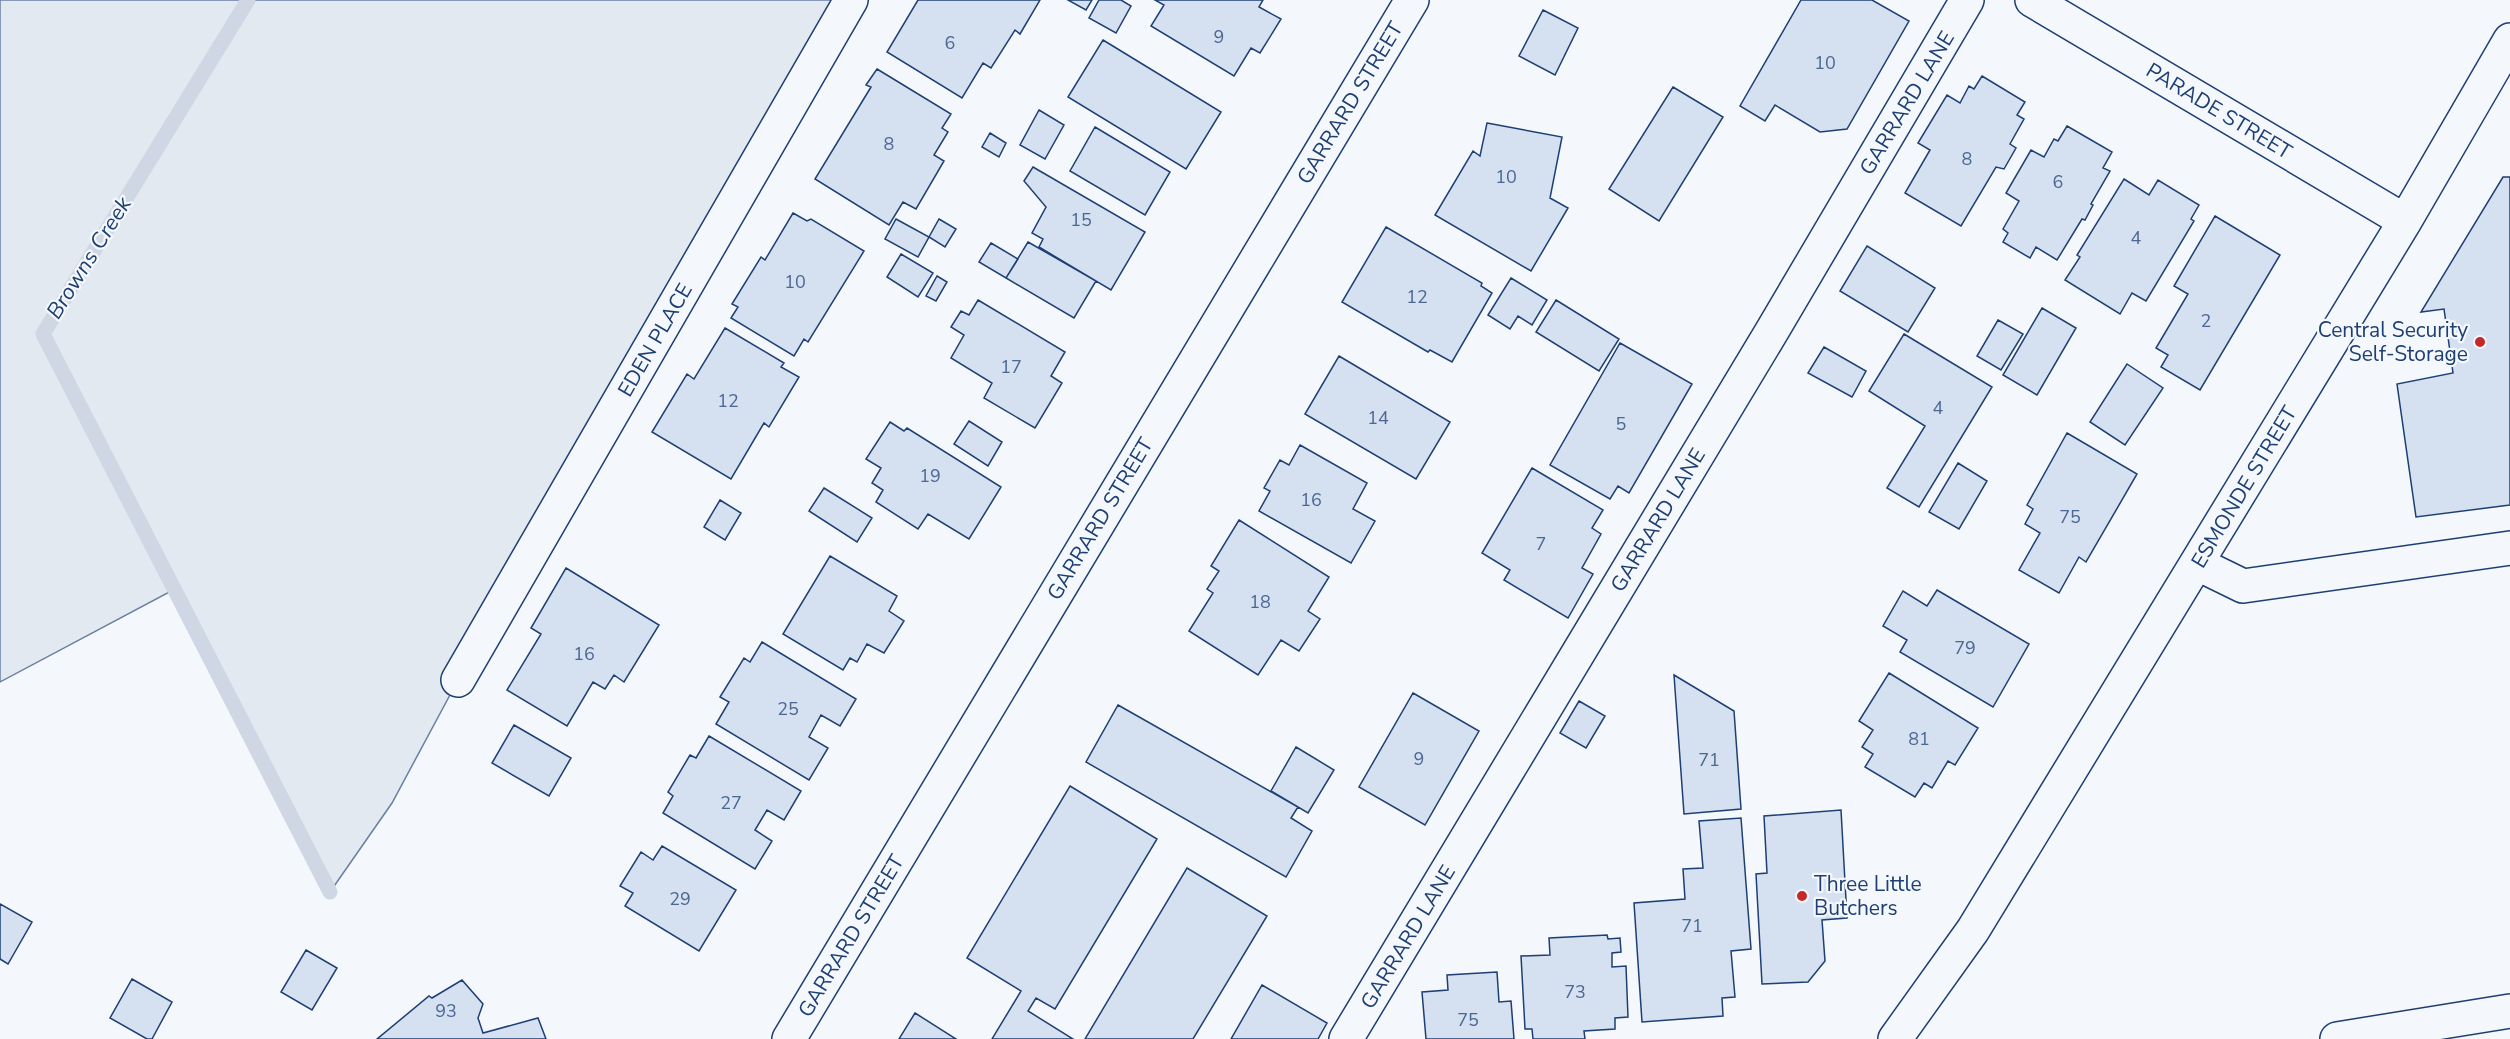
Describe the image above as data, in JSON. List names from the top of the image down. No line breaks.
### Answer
{"streets":{"street":["GARRARD STREET","GARRARD LANE","PARADE STREET","EDEN PLACE","ESMONDE STREET"]},"crossings":[["PARADE STREET","ESMONDE STREET"]],"water":["Browns Creek"],"places":["Central Security Self-Storage","Three Little Butchers"],"house_numbers":["9","6","10","8","8","10","6","15","4","10","12","2","17","12","4","14","5","19","16","75","7","18","79","16","25","81","9","71","27","29","71","73","93","75"]}
